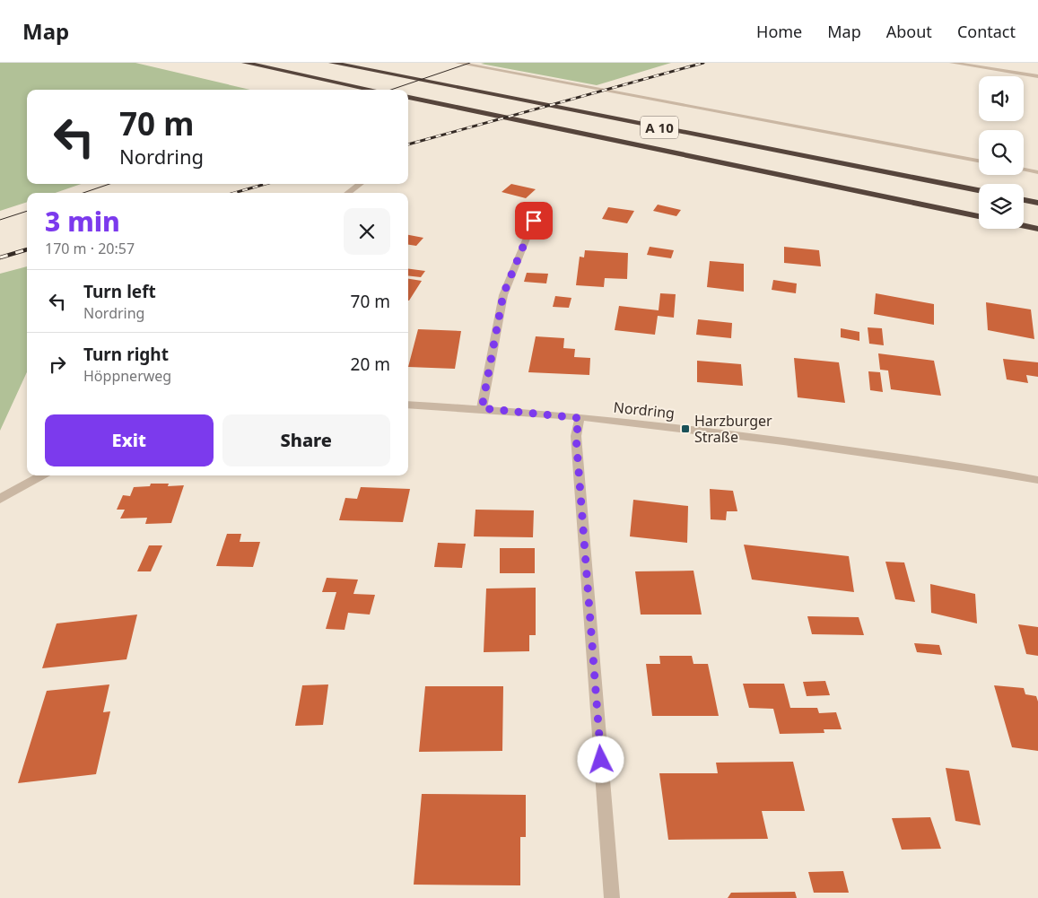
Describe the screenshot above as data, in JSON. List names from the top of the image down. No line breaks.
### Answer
{"streets":{"highway":["A 10"],"street":["Nordring"]},"places":{"transit":["Harzburger Straße"]},"page":{"header":"Map","nav":["Home","Map","About","Contact"],"turn":["70 m","Nordring"],"heading":["3 min","170 m · 20:57"],"list":[{"name":"Turn left","note":"Nordring","value":"70 m"},{"name":"Turn right","note":"Höppnerweg","value":"20 m"}],"buttons":["Exit","Share"]}}
